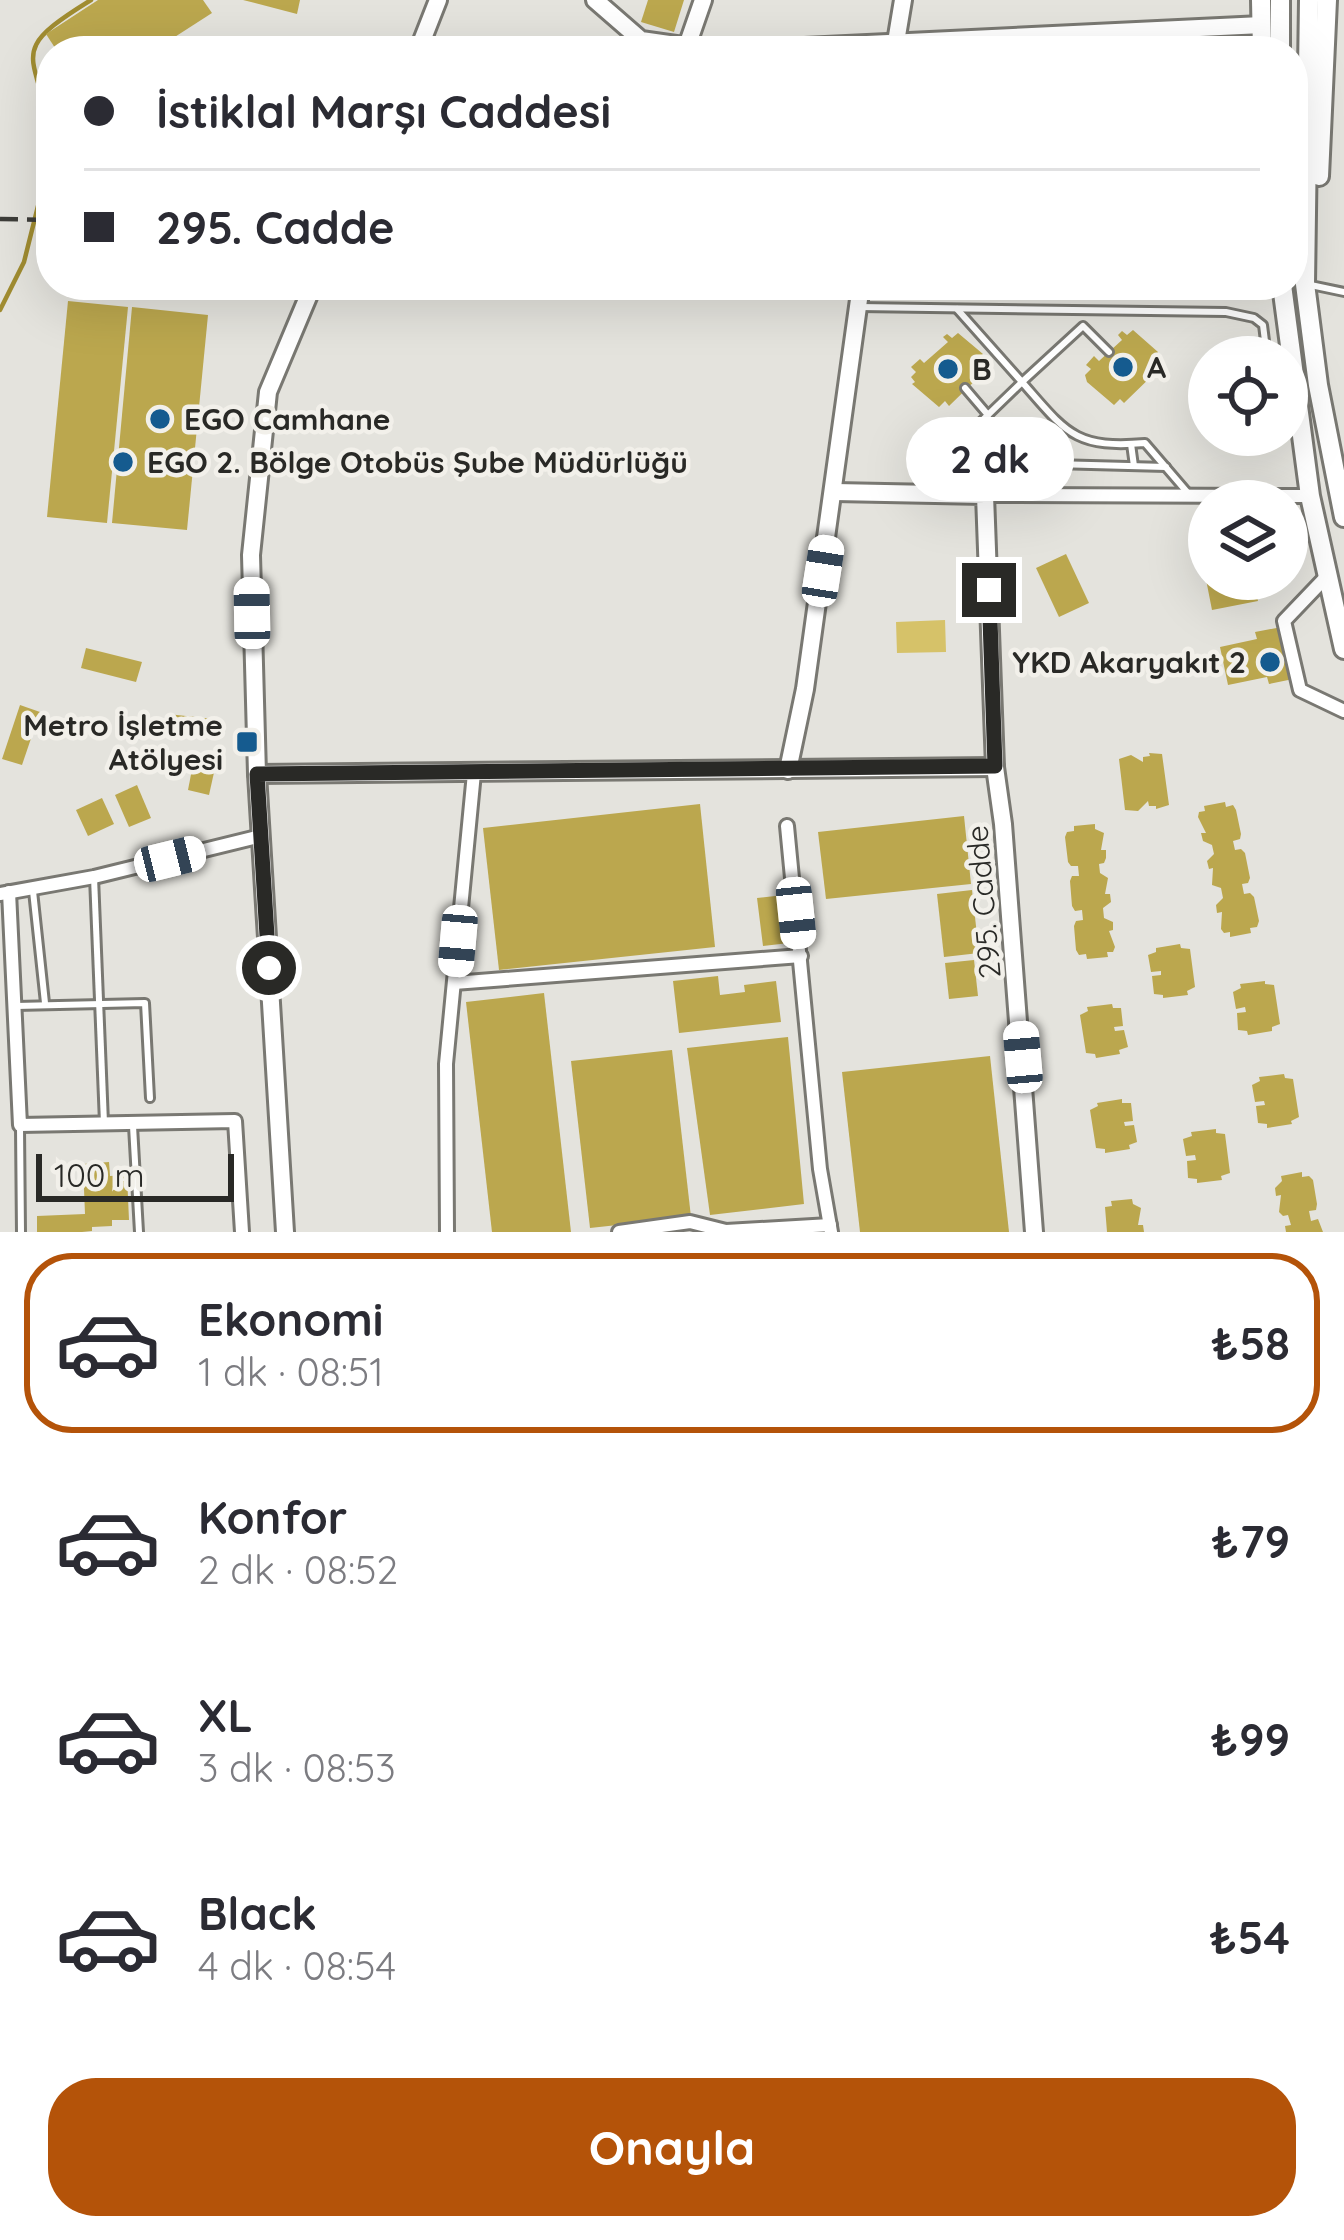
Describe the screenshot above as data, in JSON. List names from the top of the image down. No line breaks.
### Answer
{"streets":{"street":["295. Cadde"]},"places":{"other":["A","B","EGO Camhane","EGO 2. Bölge Otobüs Şube Müdürlüğü","YKD Akaryakıt 2"],"transit":["Metro İşletme Atölyesi"]},"scale_bar":"100 m","page":{"banner":["İstiklal Marşı Caddesi","295. Cadde"],"bubble":"2 dk","scale":"100 m","list":[{"name":"Ekonomi","note":"1 dk · 08:51","value":"₺58"},{"name":"Konfor","note":"2 dk · 08:52","value":"₺79"},{"name":"XL","note":"3 dk · 08:53","value":"₺99"},{"name":"Black","note":"4 dk · 08:54","value":"₺54"}],"buttons":"Onayla"}}
